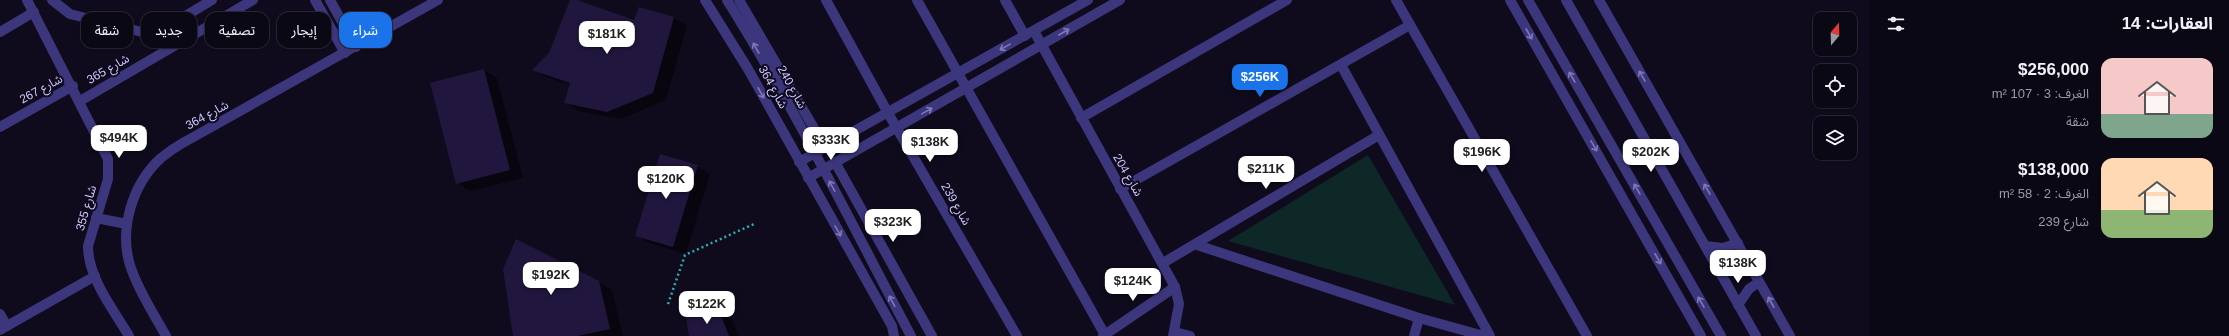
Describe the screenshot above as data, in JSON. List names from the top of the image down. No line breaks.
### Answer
{"streets":{"street":["شارع 365","شارع 364","شارع 240","شارع 267","شارع 204","شارع 239","شارع 355"]},"crossings":[["شارع 365","شارع 355"],["شارع 267","شارع 355"]],"north":"top","page":{"heading":"العقارات: 14","chip":["شراء","إيجار","تصفية","جديد","شقة"],"price":["$181K","$256K","$494K","$333K","$138K","$196K","$202K","$211K","$120K","$323K","$138K","$192K","$124K","$122K"],"list":[{"name":"$256,000","note":"الغرف: 3 · 107 m² · شقة"},{"name":"$138,000","note":"الغرف: 2 · 58 m² · شارع 239"}]}}
